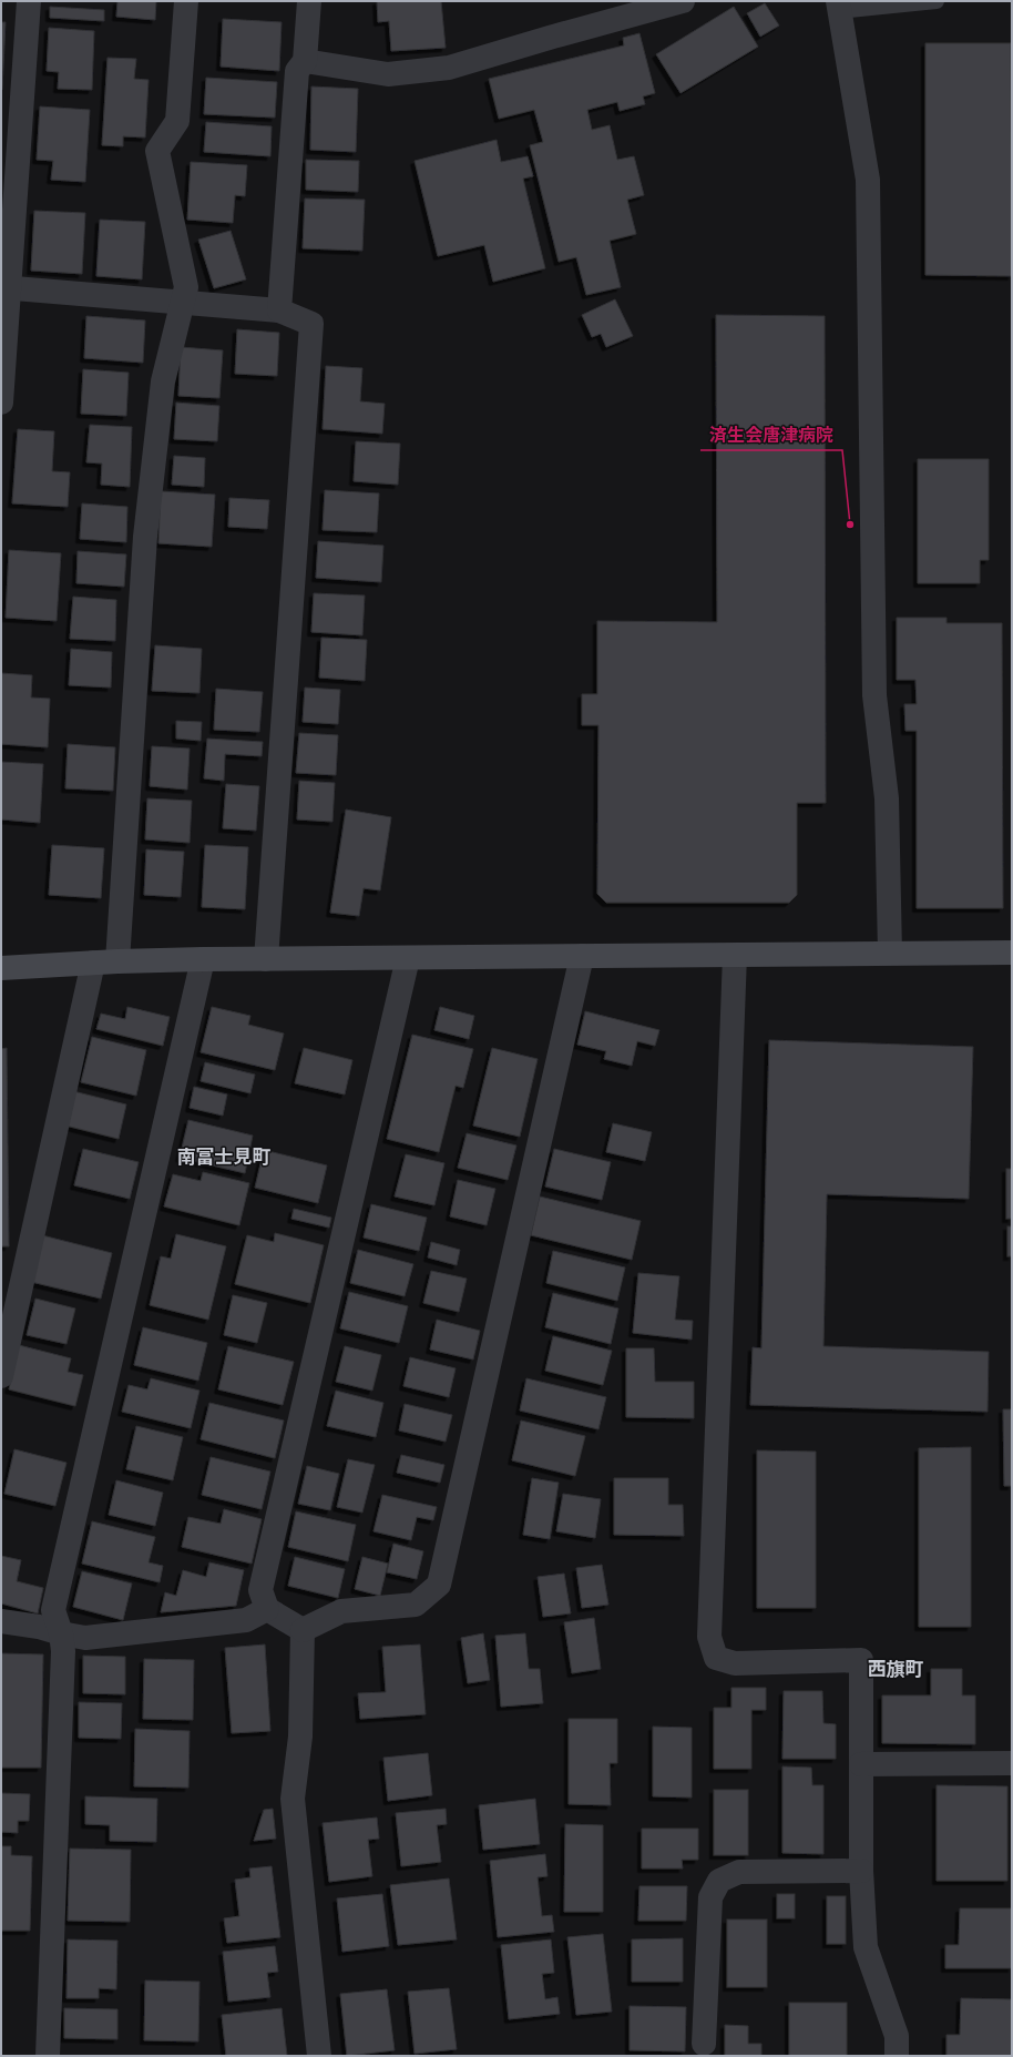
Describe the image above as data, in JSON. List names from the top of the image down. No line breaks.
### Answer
{"districts":["南富士見町","西旗町"],"places":["済生会唐津病院"]}
